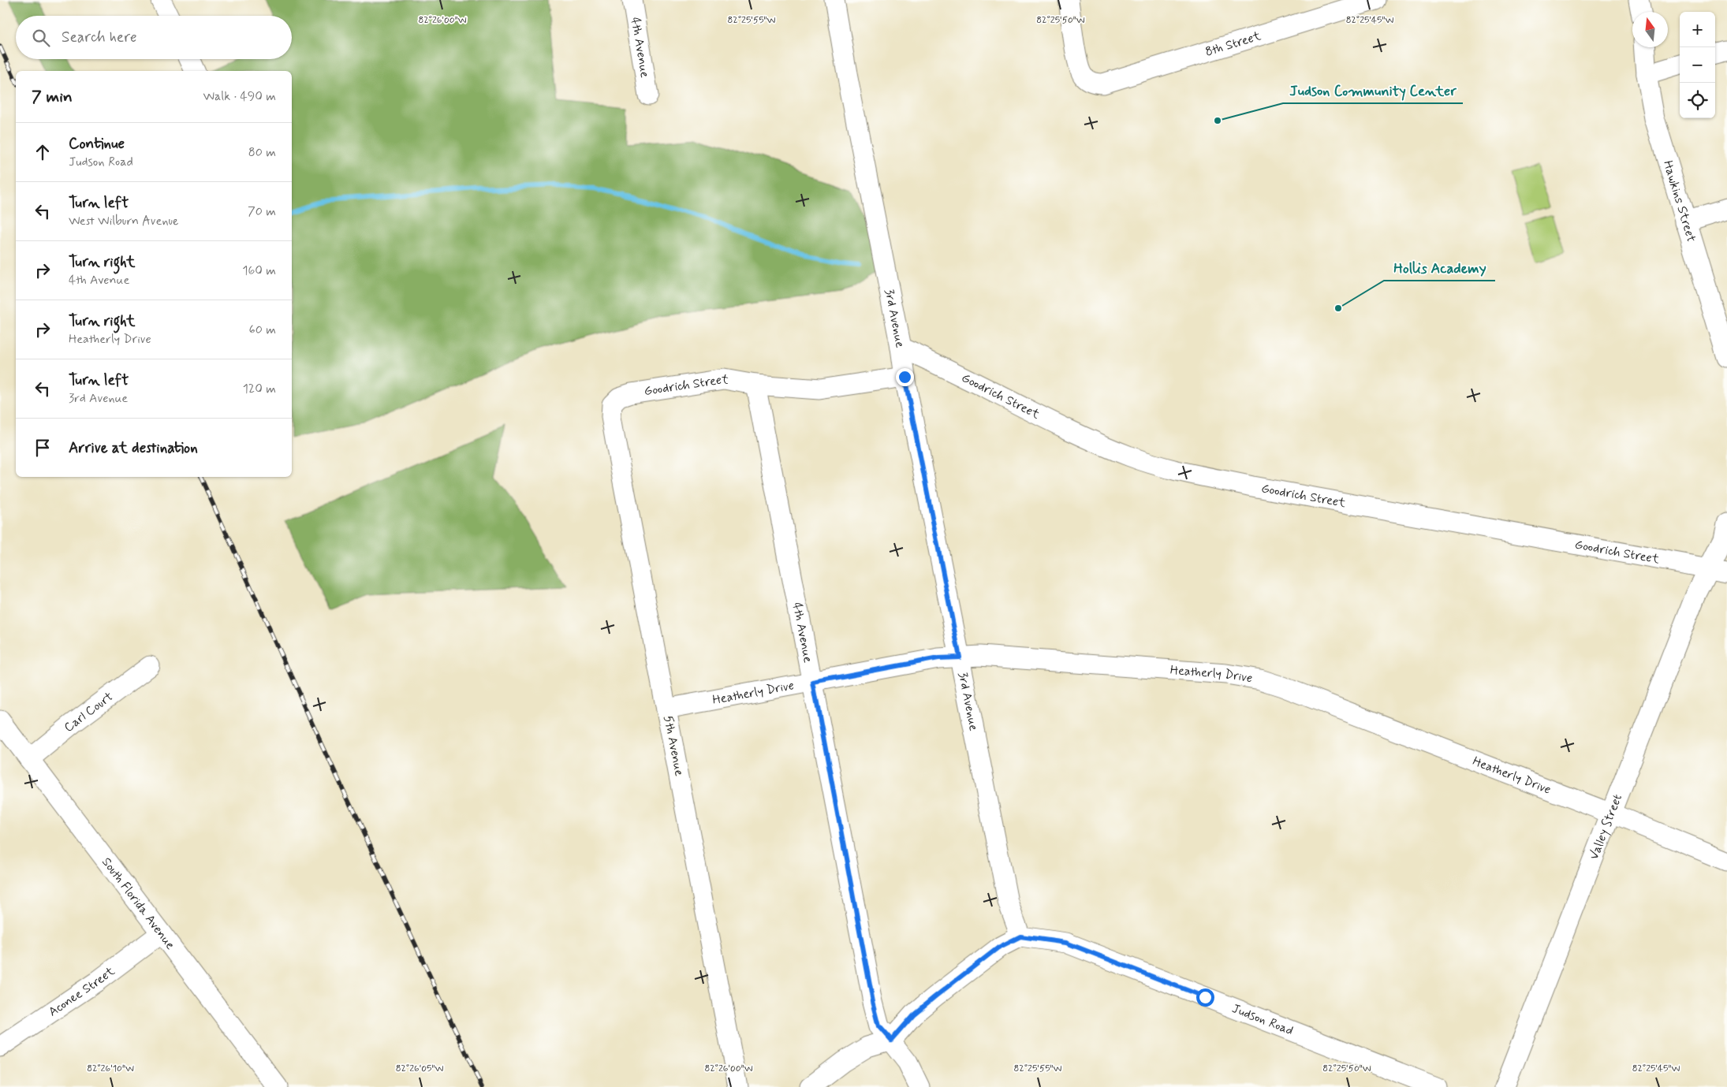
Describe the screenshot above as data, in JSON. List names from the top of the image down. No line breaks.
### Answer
{"streets":{"street":["8th Street","4th Avenue","Hawkins Street","3rd Avenue","Goodrich Street","Heatherly Drive","Carl Court","5th Avenue","Valley Street","South Florida Avenue","Aconee Street","Judson Road"]},"crossings":[["4th Avenue","Goodrich Street"],["4th Avenue","Heatherly Drive"],["3rd Avenue","Goodrich Street"],["3rd Avenue","Heatherly Drive"],["3rd Avenue","Judson Road"],["Goodrich Street","5th Avenue"],["Goodrich Street","Valley Street"],["Heatherly Drive","5th Avenue"],["Heatherly Drive","Valley Street"],["Carl Court","South Florida Avenue"],["South Florida Avenue","Aconee Street"]],"places":["Judson Community Center","Hollis Academy"],"north":"top","page":{"map_buttons":["+","−"],"search":"Search here","heading":["7 min","Walk · 490 m"],"list":[["Continue","Judson Road","80 m"],["Turn left","West Wilburn Avenue","70 m"],["Turn right","4th Avenue","160 m"],["Turn right","Heatherly Drive","60 m"],["Turn left","3rd Avenue","120 m"],"Arrive at destination"]},"coordinates":["82°26'00\"W","82°25'55\"W","82°25'50\"W","82°25'45\"W","82°26'10\"W","82°26'05\"W"]}
